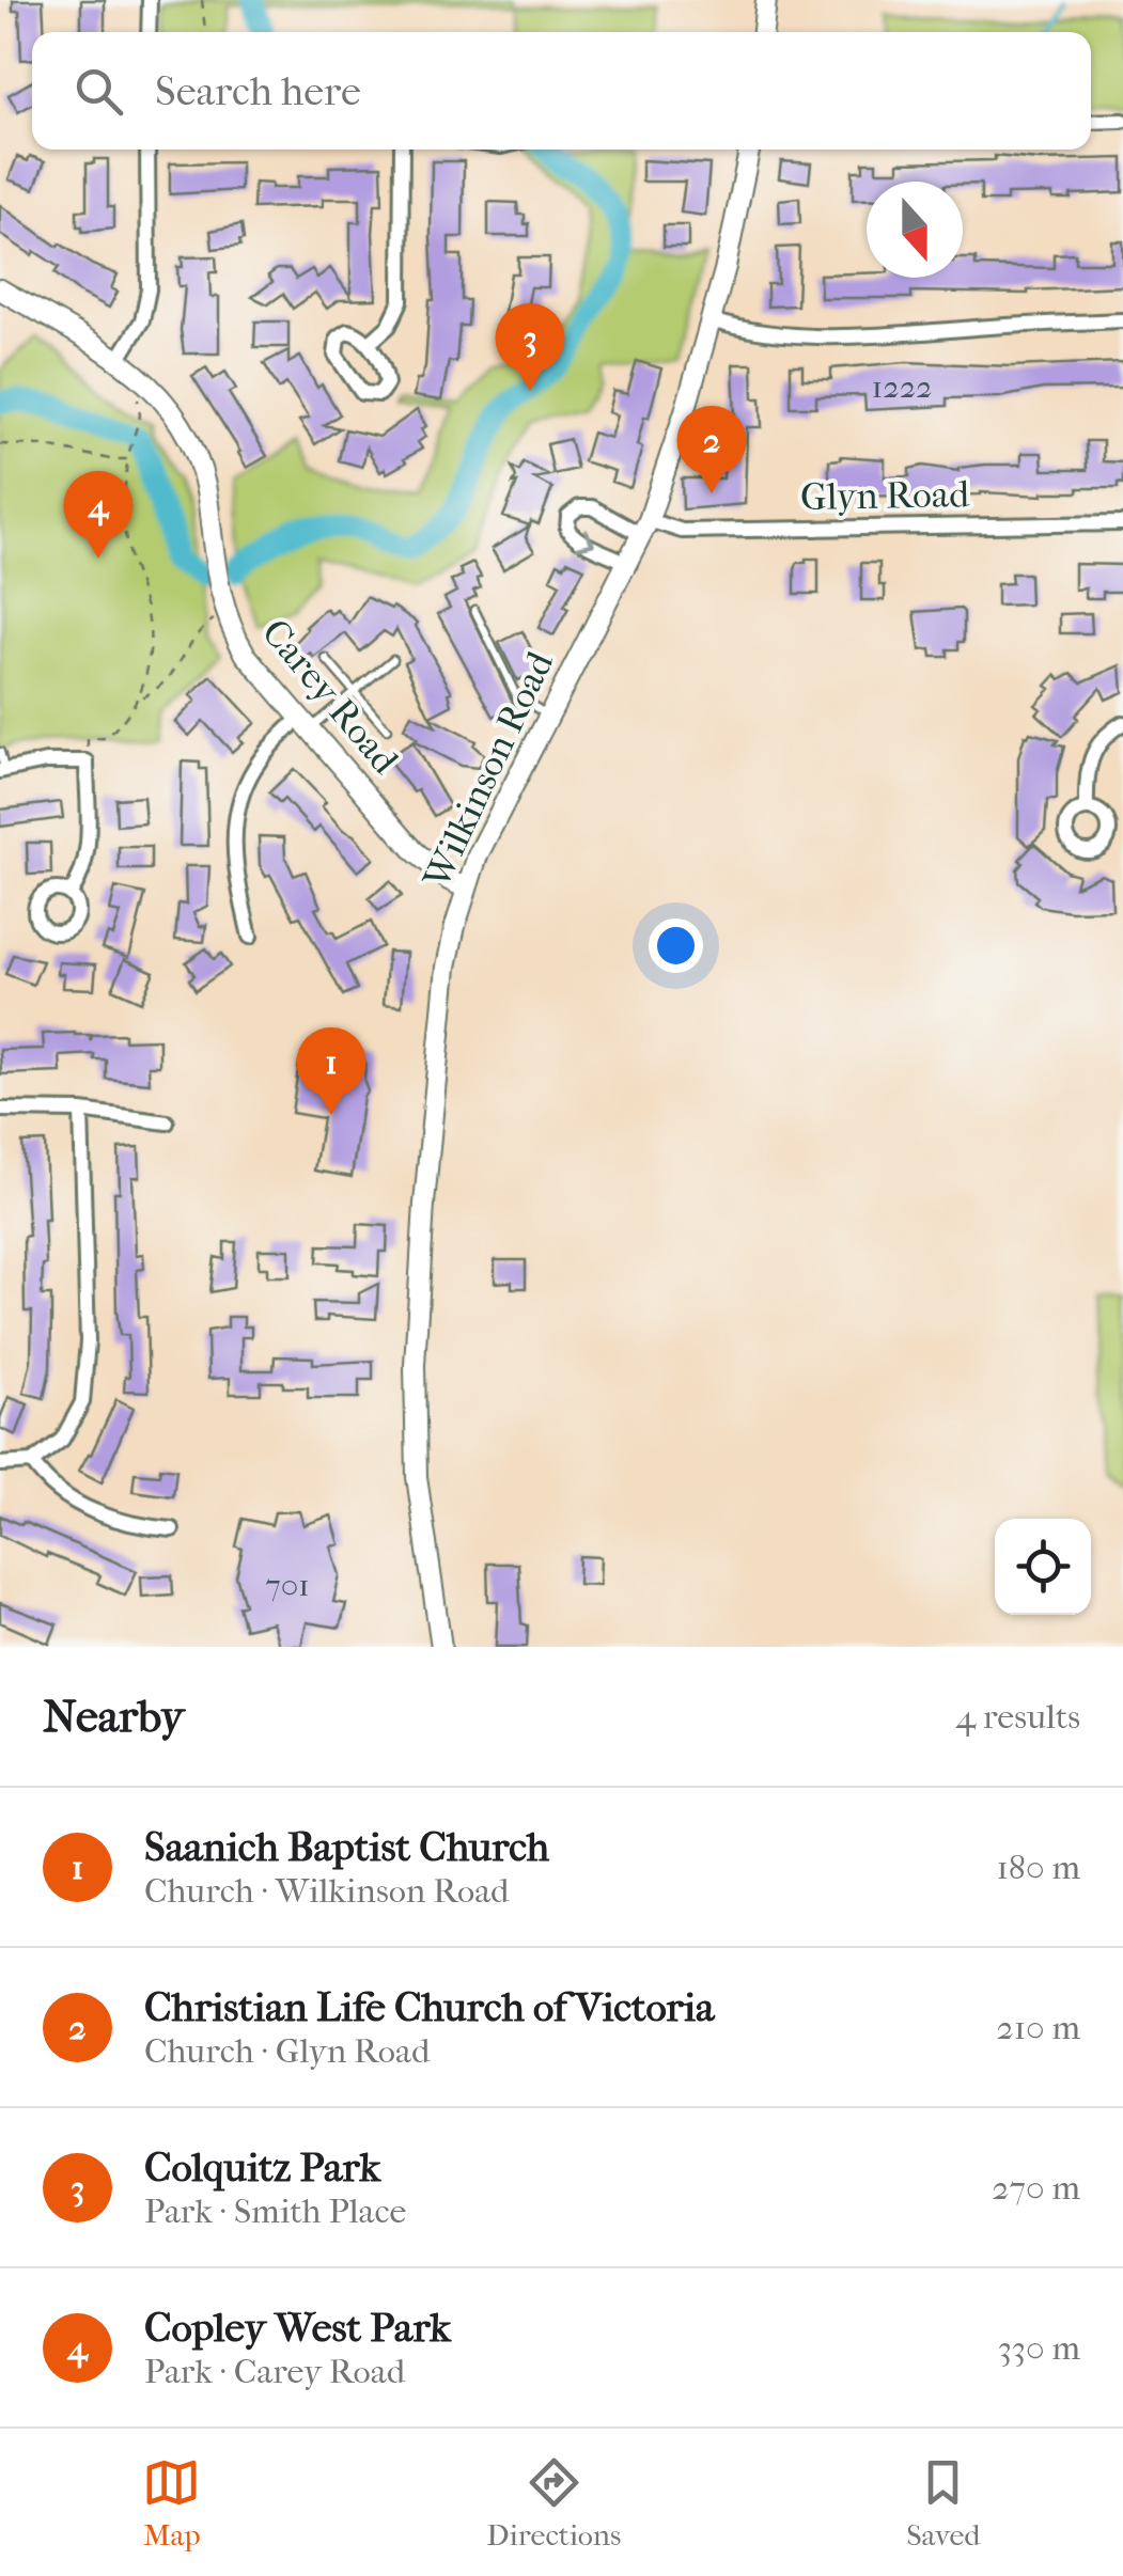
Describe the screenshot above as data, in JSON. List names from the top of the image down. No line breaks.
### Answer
{"streets":{"main road":["Carey Road","Wilkinson Road"],"street":["Glyn Road"]},"crossings":[["Glyn Road","Wilkinson Road"],["Carey Road","Wilkinson Road"]],"house_numbers":["1222","701"],"north":"bottom","page":{"search":"Search here","pins":["3","2","4","1"],"heading":["Nearby","4 results"],"list":[{"mark":"1","name":"Saanich Baptist Church","note":"Church · Wilkinson Road","value":"180 m"},{"mark":"2","name":"Christian Life Church of Victoria","note":"Church · Glyn Road","value":"210 m"},{"mark":"3","name":"Colquitz Park","note":"Park · Smith Place","value":"270 m"},{"mark":"4","name":"Copley West Park","note":"Park · Carey Road","value":"330 m"}],"nav":["Map","Directions","Saved"]}}
